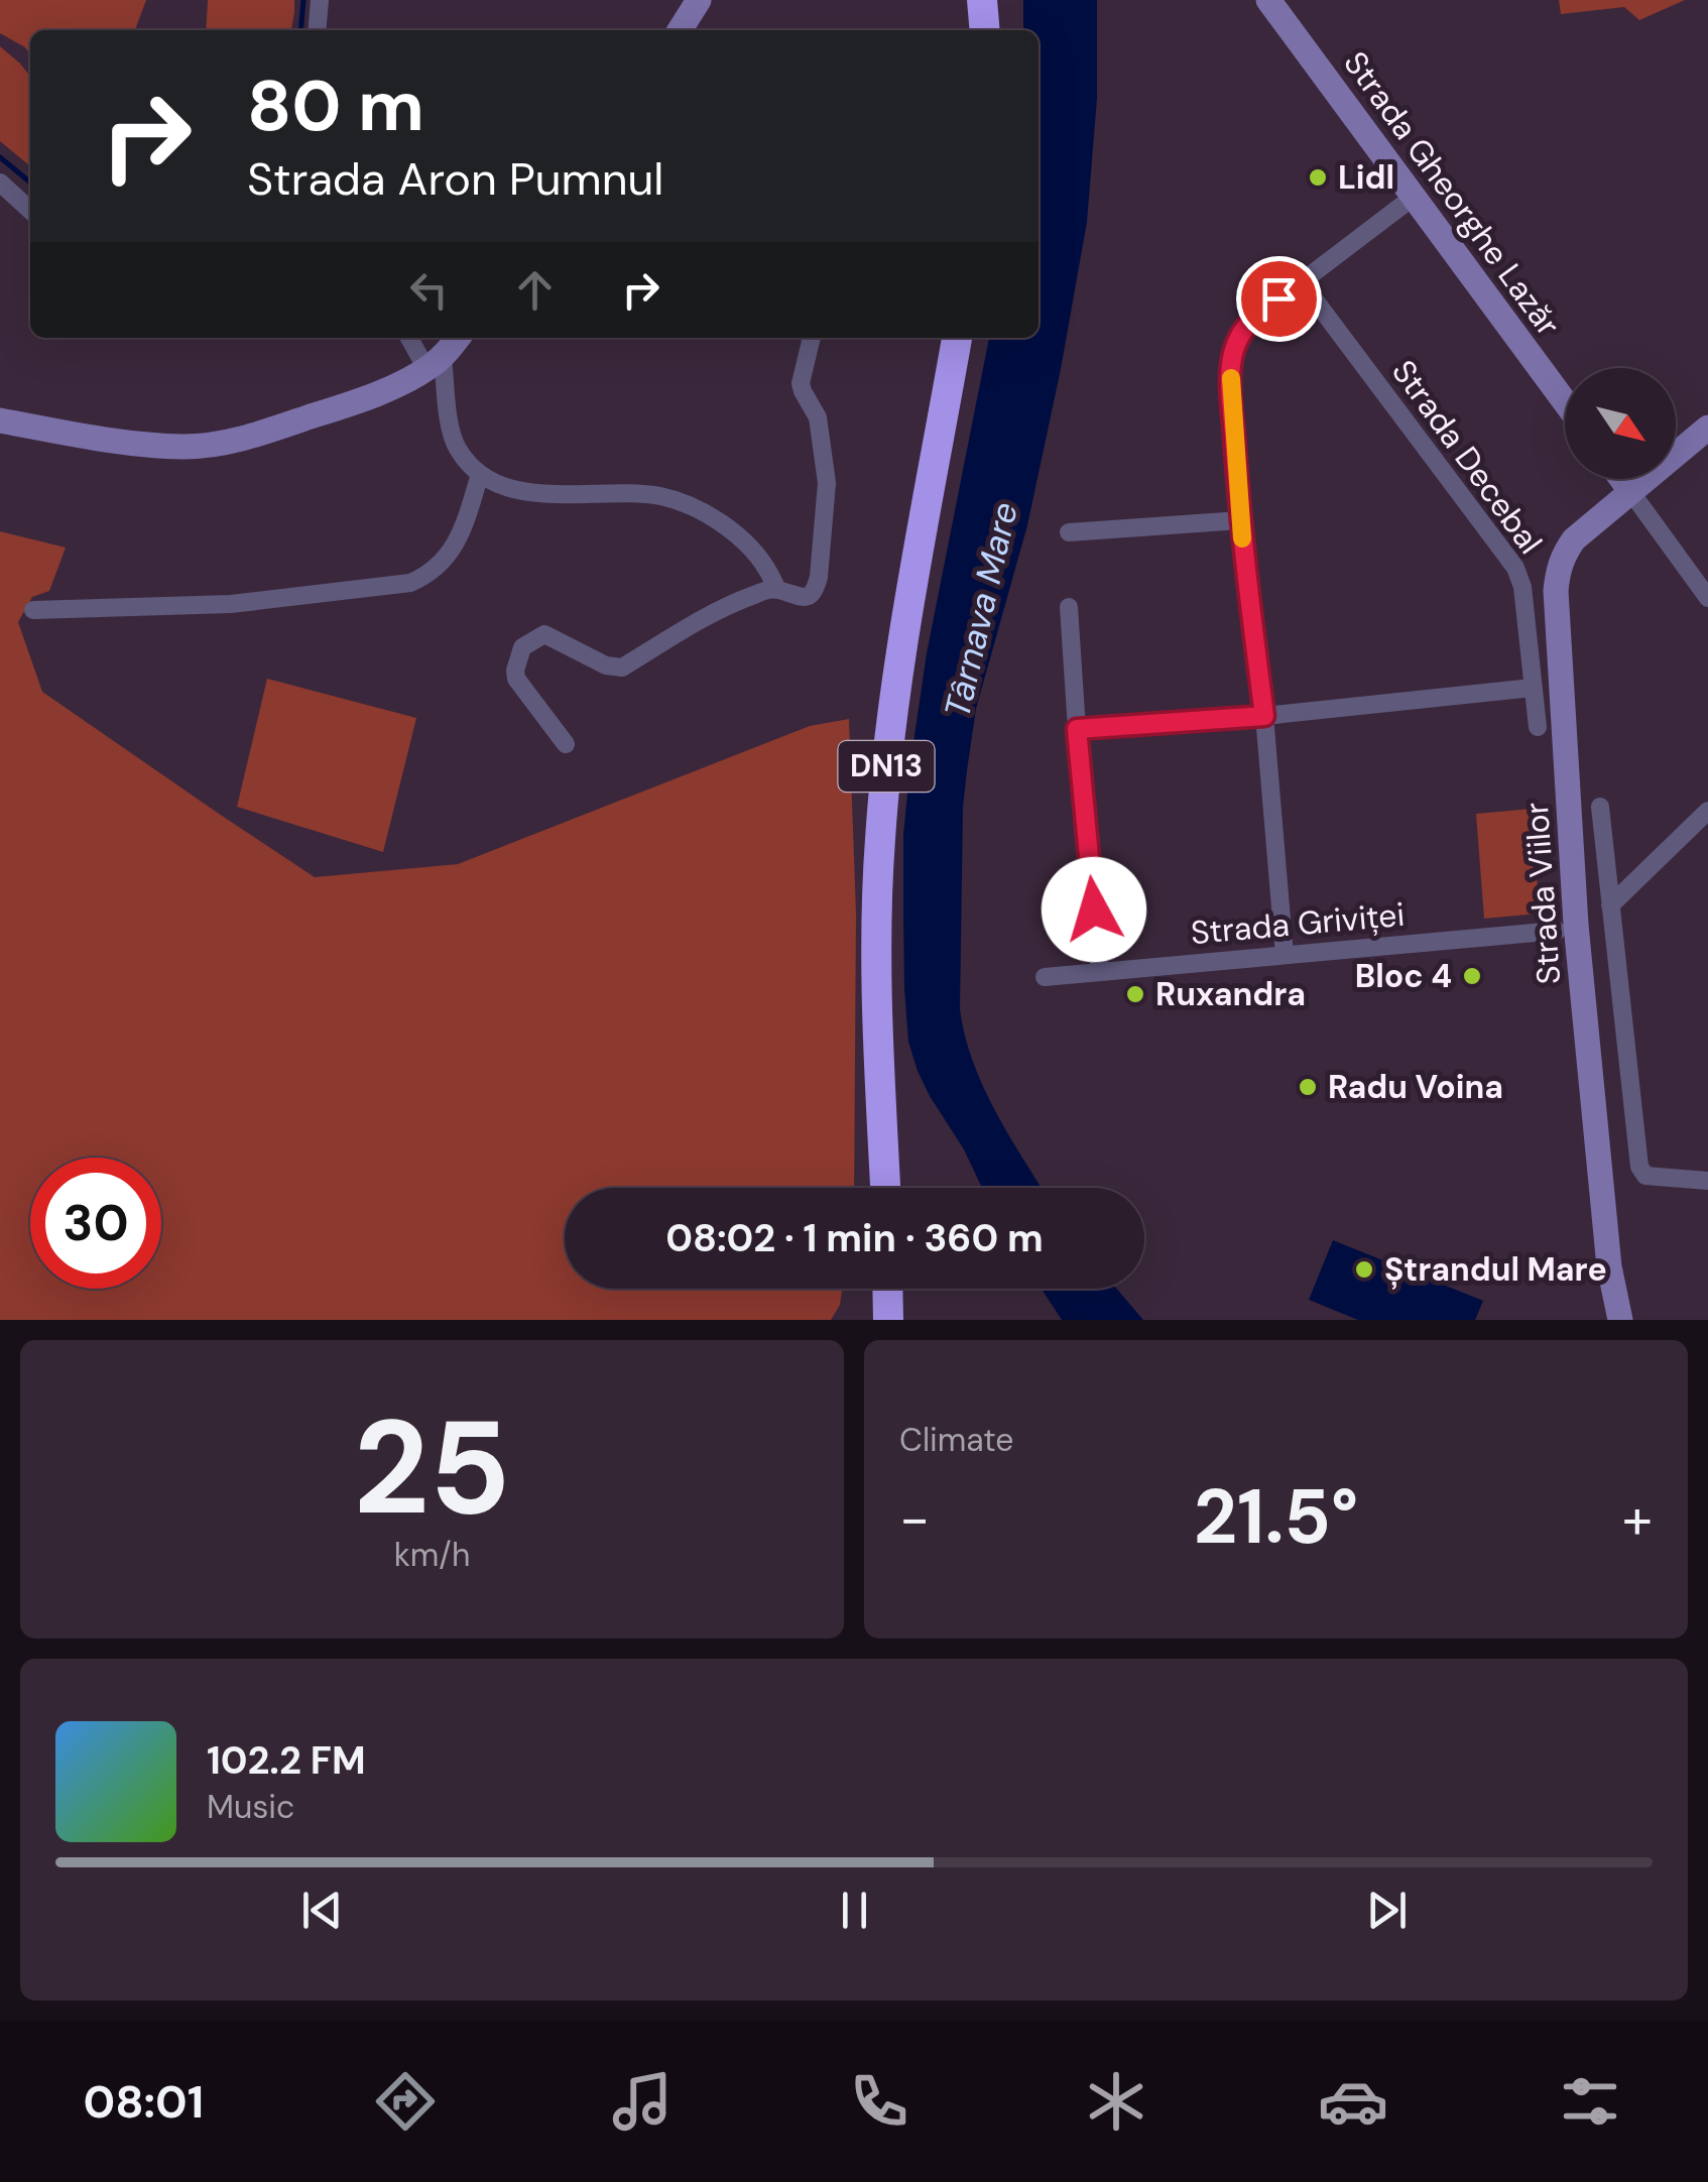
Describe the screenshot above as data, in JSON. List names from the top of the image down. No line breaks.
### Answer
{"streets":{"highway":["DN13"],"street":["Strada Gheorghe Lazăr","Strada Decebal","Strada Viilor","Strada Griviței"]},"water":["Târnava Mare"],"places":["Lidl","Bloc 4","Ruxandra","Radu Voina","Ștrandul Mare"],"north":"bottom right","page":{"turn":["80 m","Strada Aron Pumnul"],"limit":"30","trip":"08:02 · 1 min · 360 m","tile":[["25","km/h"],"Climate"],"heat":["−","21.5°","+"],"song":["102.2 FM","Music"],"tabs":"08:01"}}
